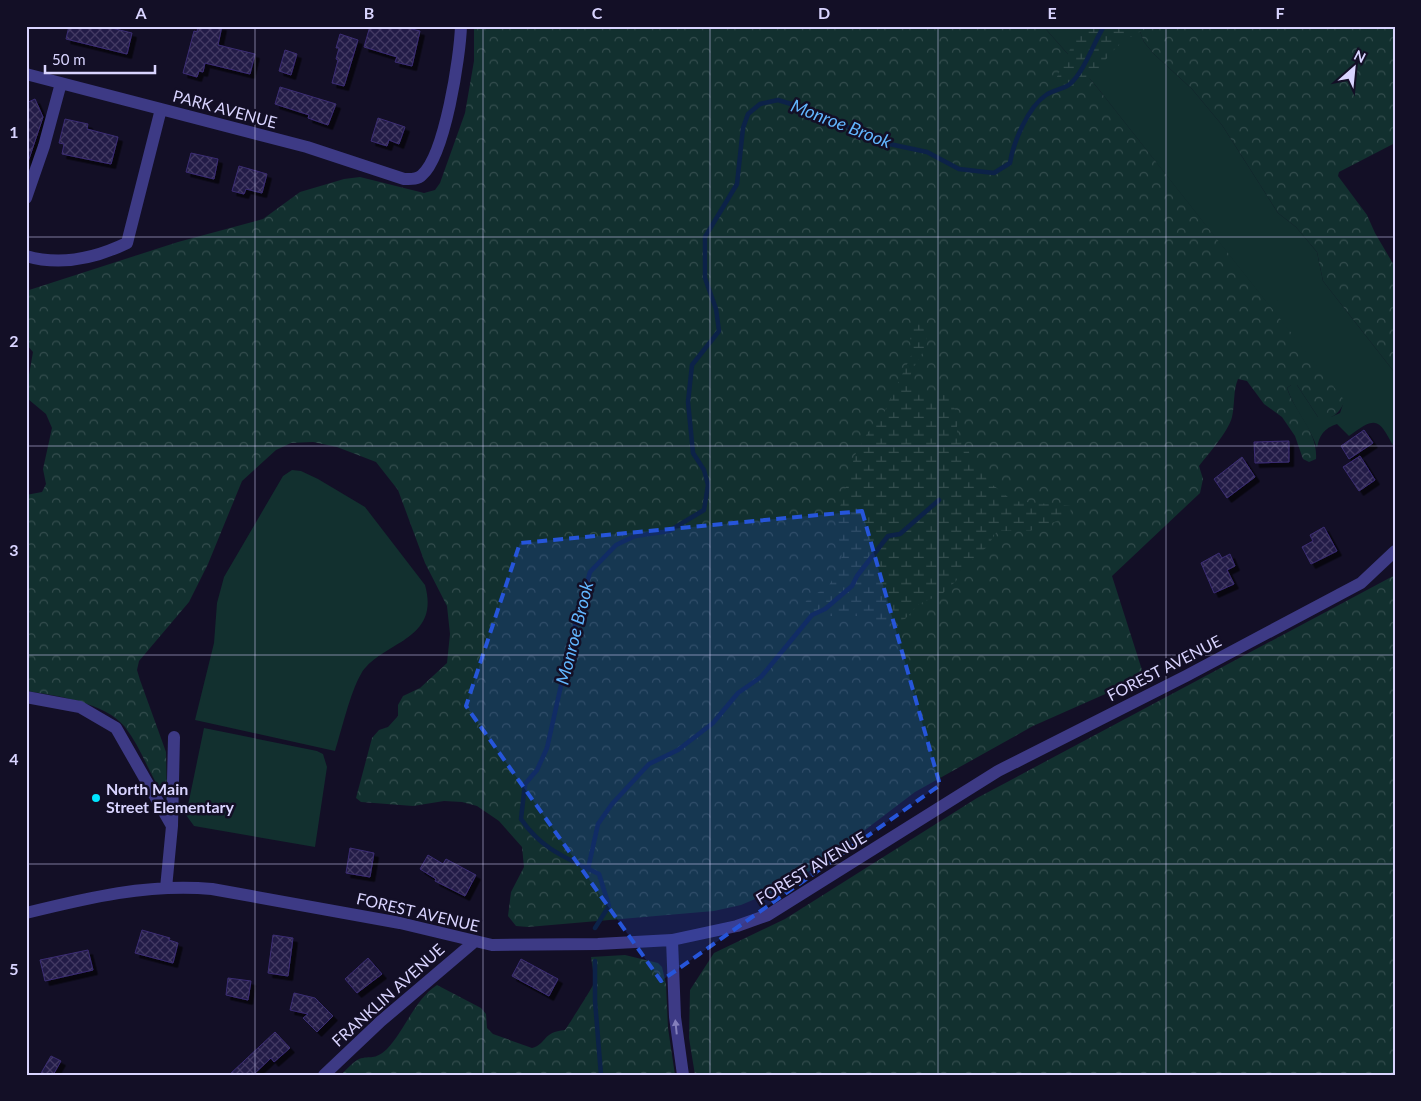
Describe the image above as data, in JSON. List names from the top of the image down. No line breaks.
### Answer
{"streets":{"street":["PARK AVENUE","FOREST AVENUE","FRANKLIN AVENUE"]},"crossings":[["FOREST AVENUE","FRANKLIN AVENUE"]],"water":["Monroe Brook"],"places":["North Main Street Elementary"],"scale_bar":"50 m","north":"top right","grid":{"columns":["A","B","C","D","E","F"],"rows":["1","2","3","4","5"]}}
